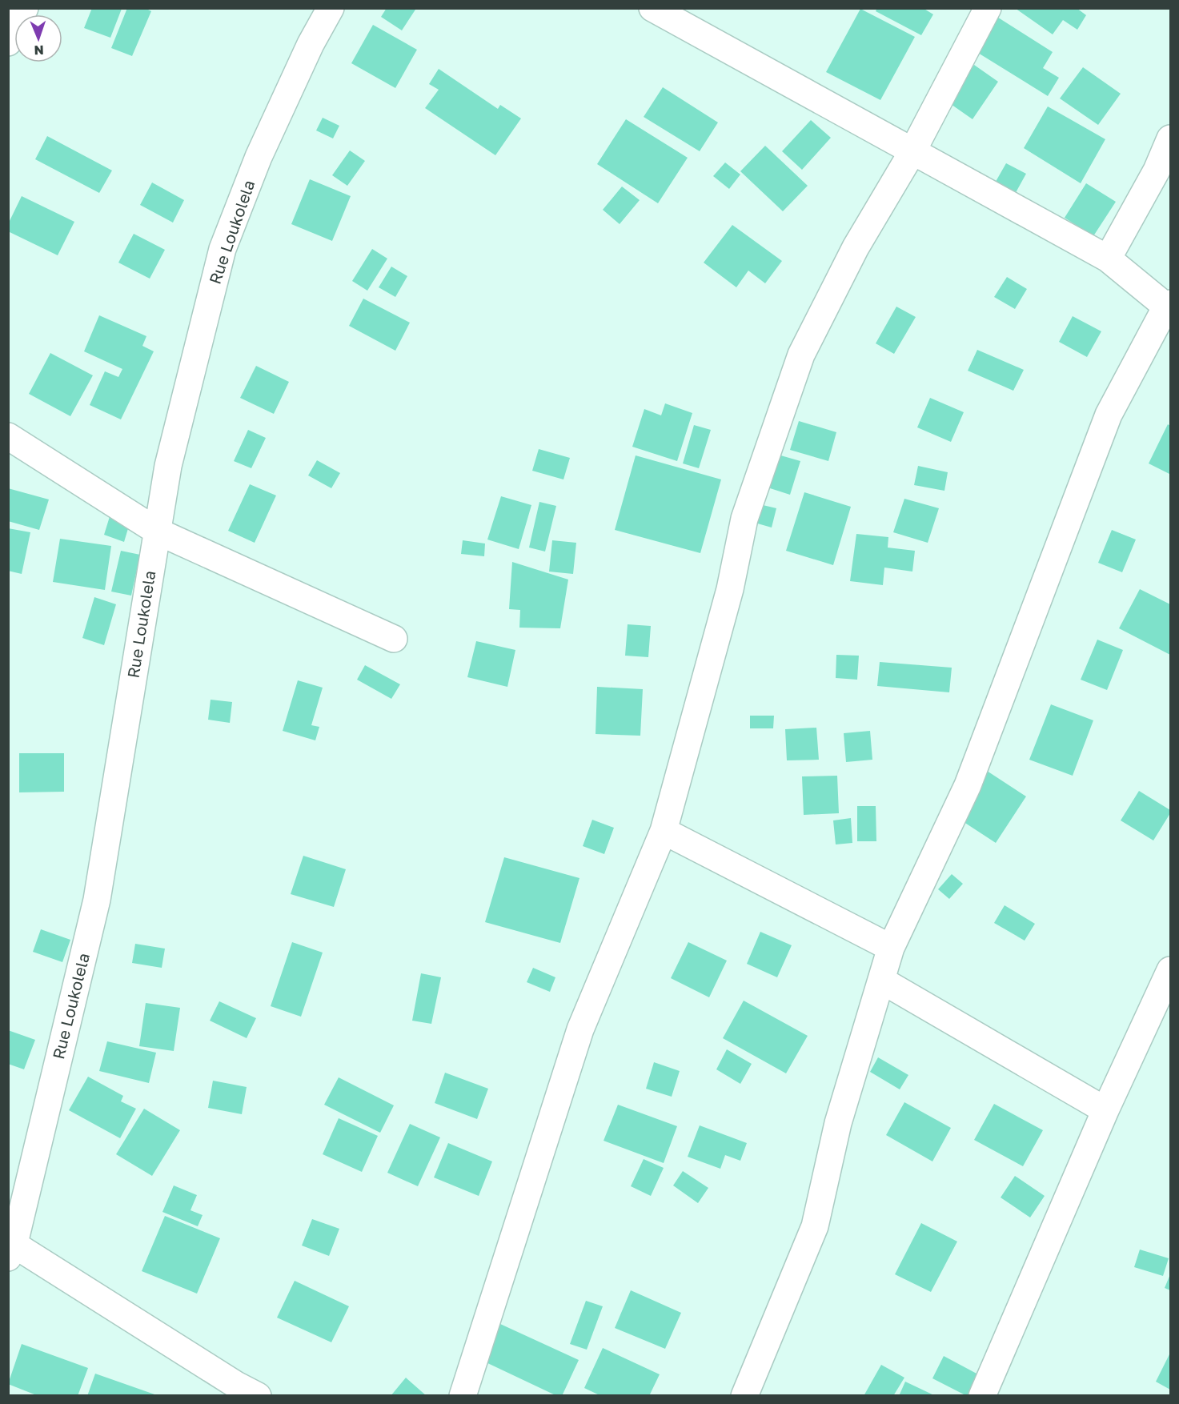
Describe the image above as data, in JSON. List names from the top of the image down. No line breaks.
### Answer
{"streets":{"street":["Rue Loukolela"]},"north":"bottom"}
